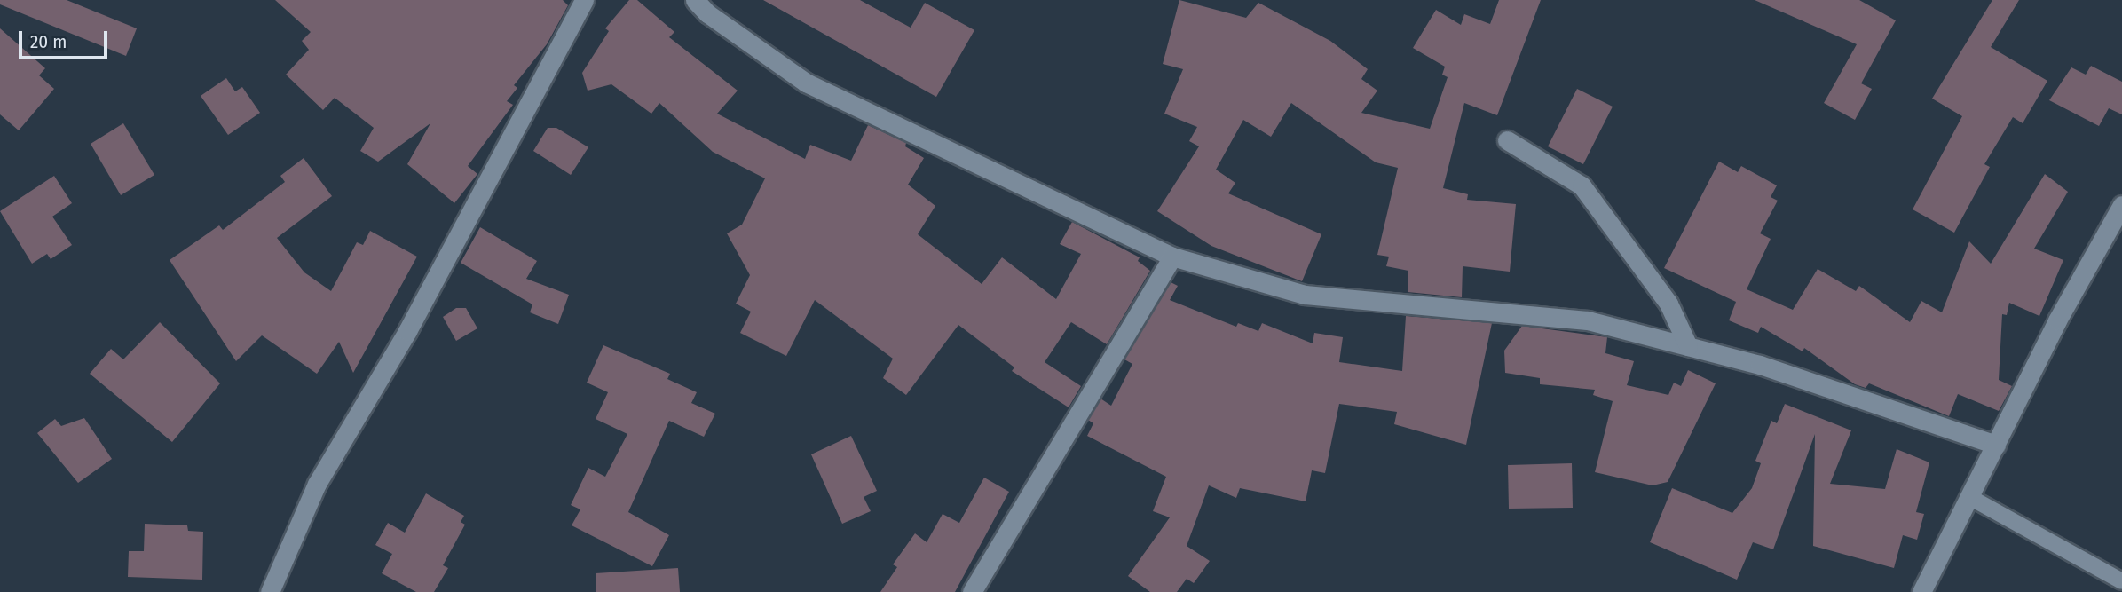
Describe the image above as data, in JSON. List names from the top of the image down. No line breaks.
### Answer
{"scale_bar":"20 m"}
